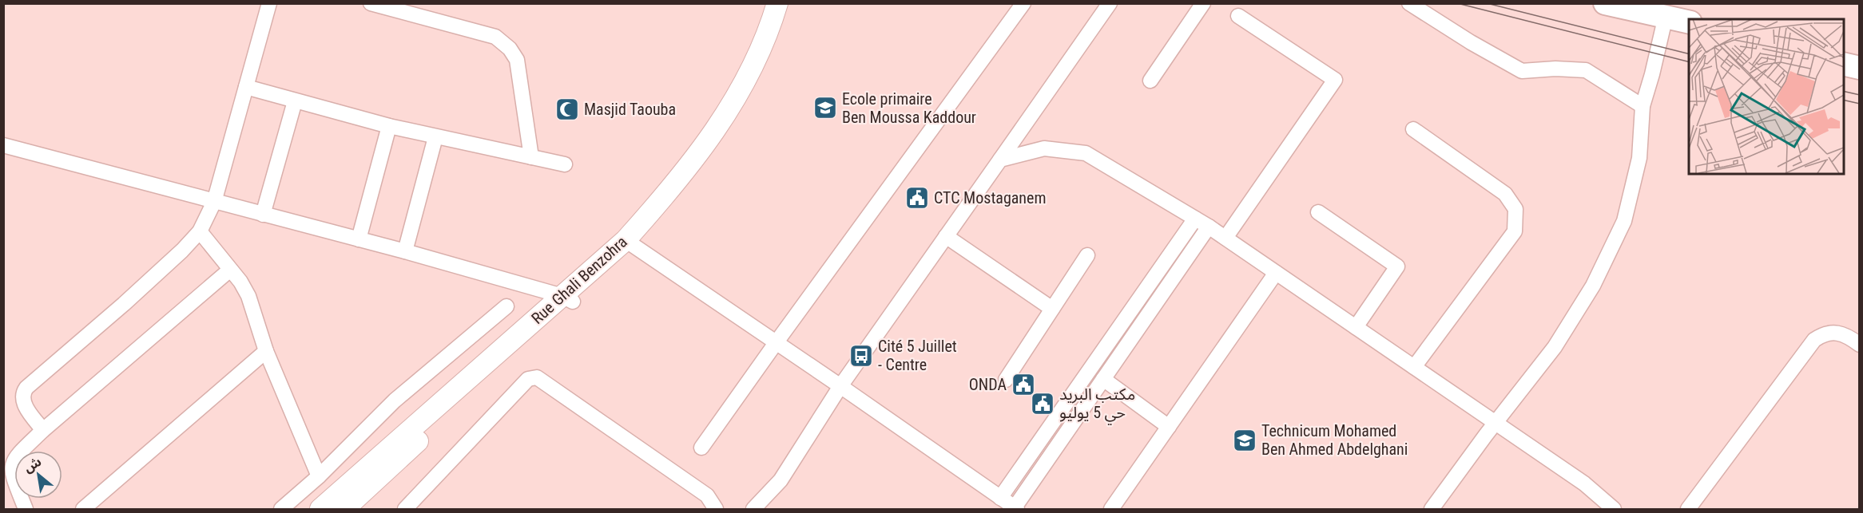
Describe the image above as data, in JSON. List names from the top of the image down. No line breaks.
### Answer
{"streets":{"main road":["Rue Ghali Benzohra"]},"places":{"school or university":["Ecole primaire Ben Moussa Kaddour","Technicum Mohamed Ben Ahmed Abdelghani"],"mosque":["Masjid Taouba"],"public building":["CTC Mostaganem","ONDA","مكتب البريد حي 5 يوليو"],"bus stop":["Cité 5 Juillet - Centre"]},"north":"top left"}
